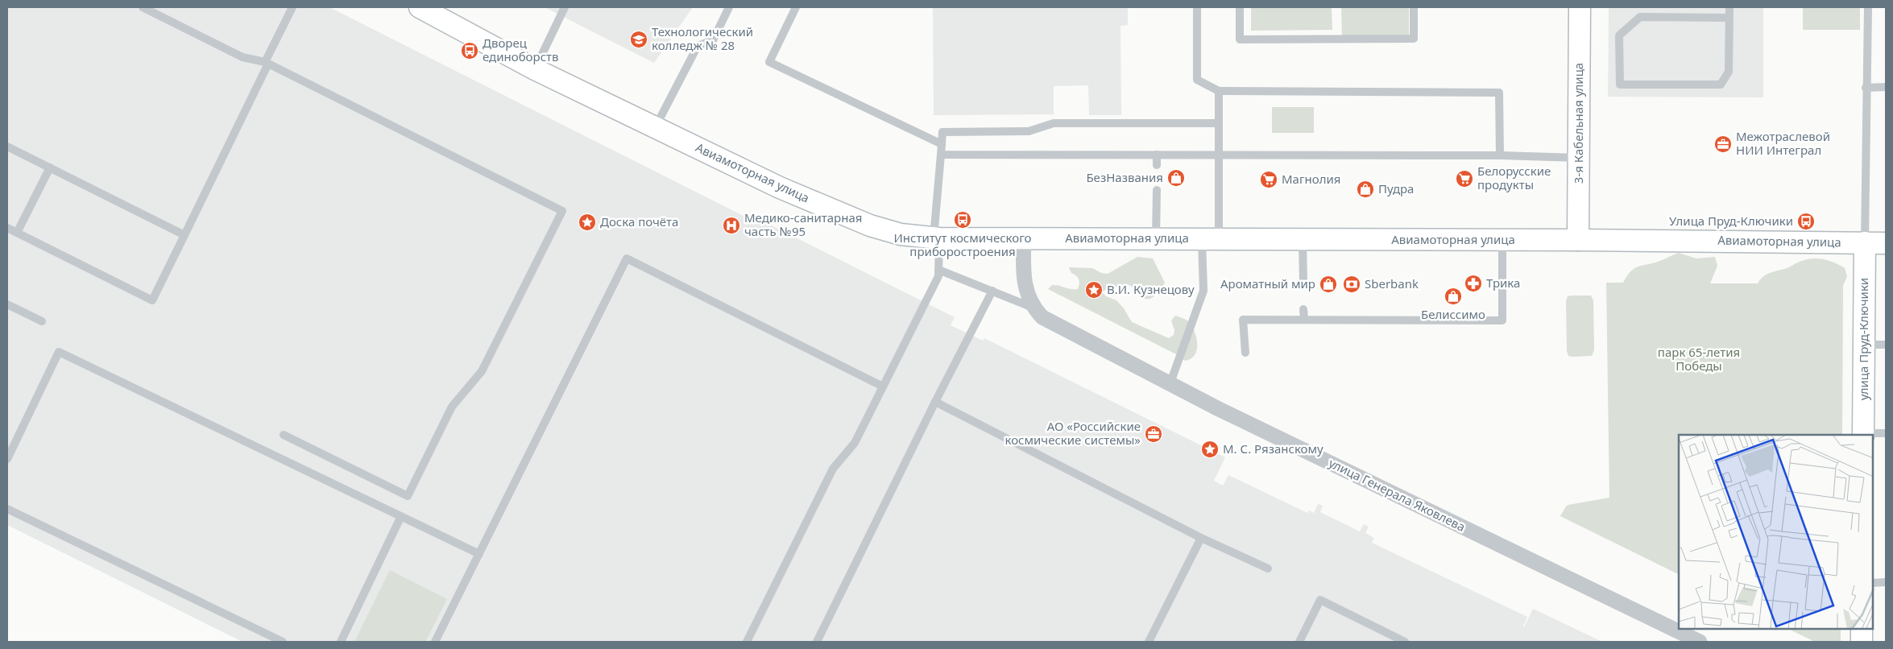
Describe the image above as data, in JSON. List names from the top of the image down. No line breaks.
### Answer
{"streets":{"street":["3-я Кабельная улица","Авиамоторная улица","улица Пруд-Ключики","улица Генерала Яковлева"]},"crossings":[["3-я Кабельная улица","Авиамоторная улица"],["Авиамоторная улица","улица Пруд-Ключики"],["Авиамоторная улица","улица Генерала Яковлева"]],"parks":["парк 65-летия Победы"],"places":{"school or university":["Технологический колледж № 28"],"bus stop":["Дворец единоборств","Институт космического приборостроения","Улица Пруд-Ключики"],"office":["Межотраслевой НИИ Интеграл","АО «Российские космические системы»"],"shop":["БезНазвания","Пудра","Ароматный мир","Белиссимо"],"supermarket":["Белорусские продукты","Магнолия"],"place":["Доска почёта","В.И. Кузнецову","М. С. Рязанскому"],"hospital":["Медико-санитарная часть №95"],"pharmacy":["Трика"],"bank":["Sberbank"]}}
